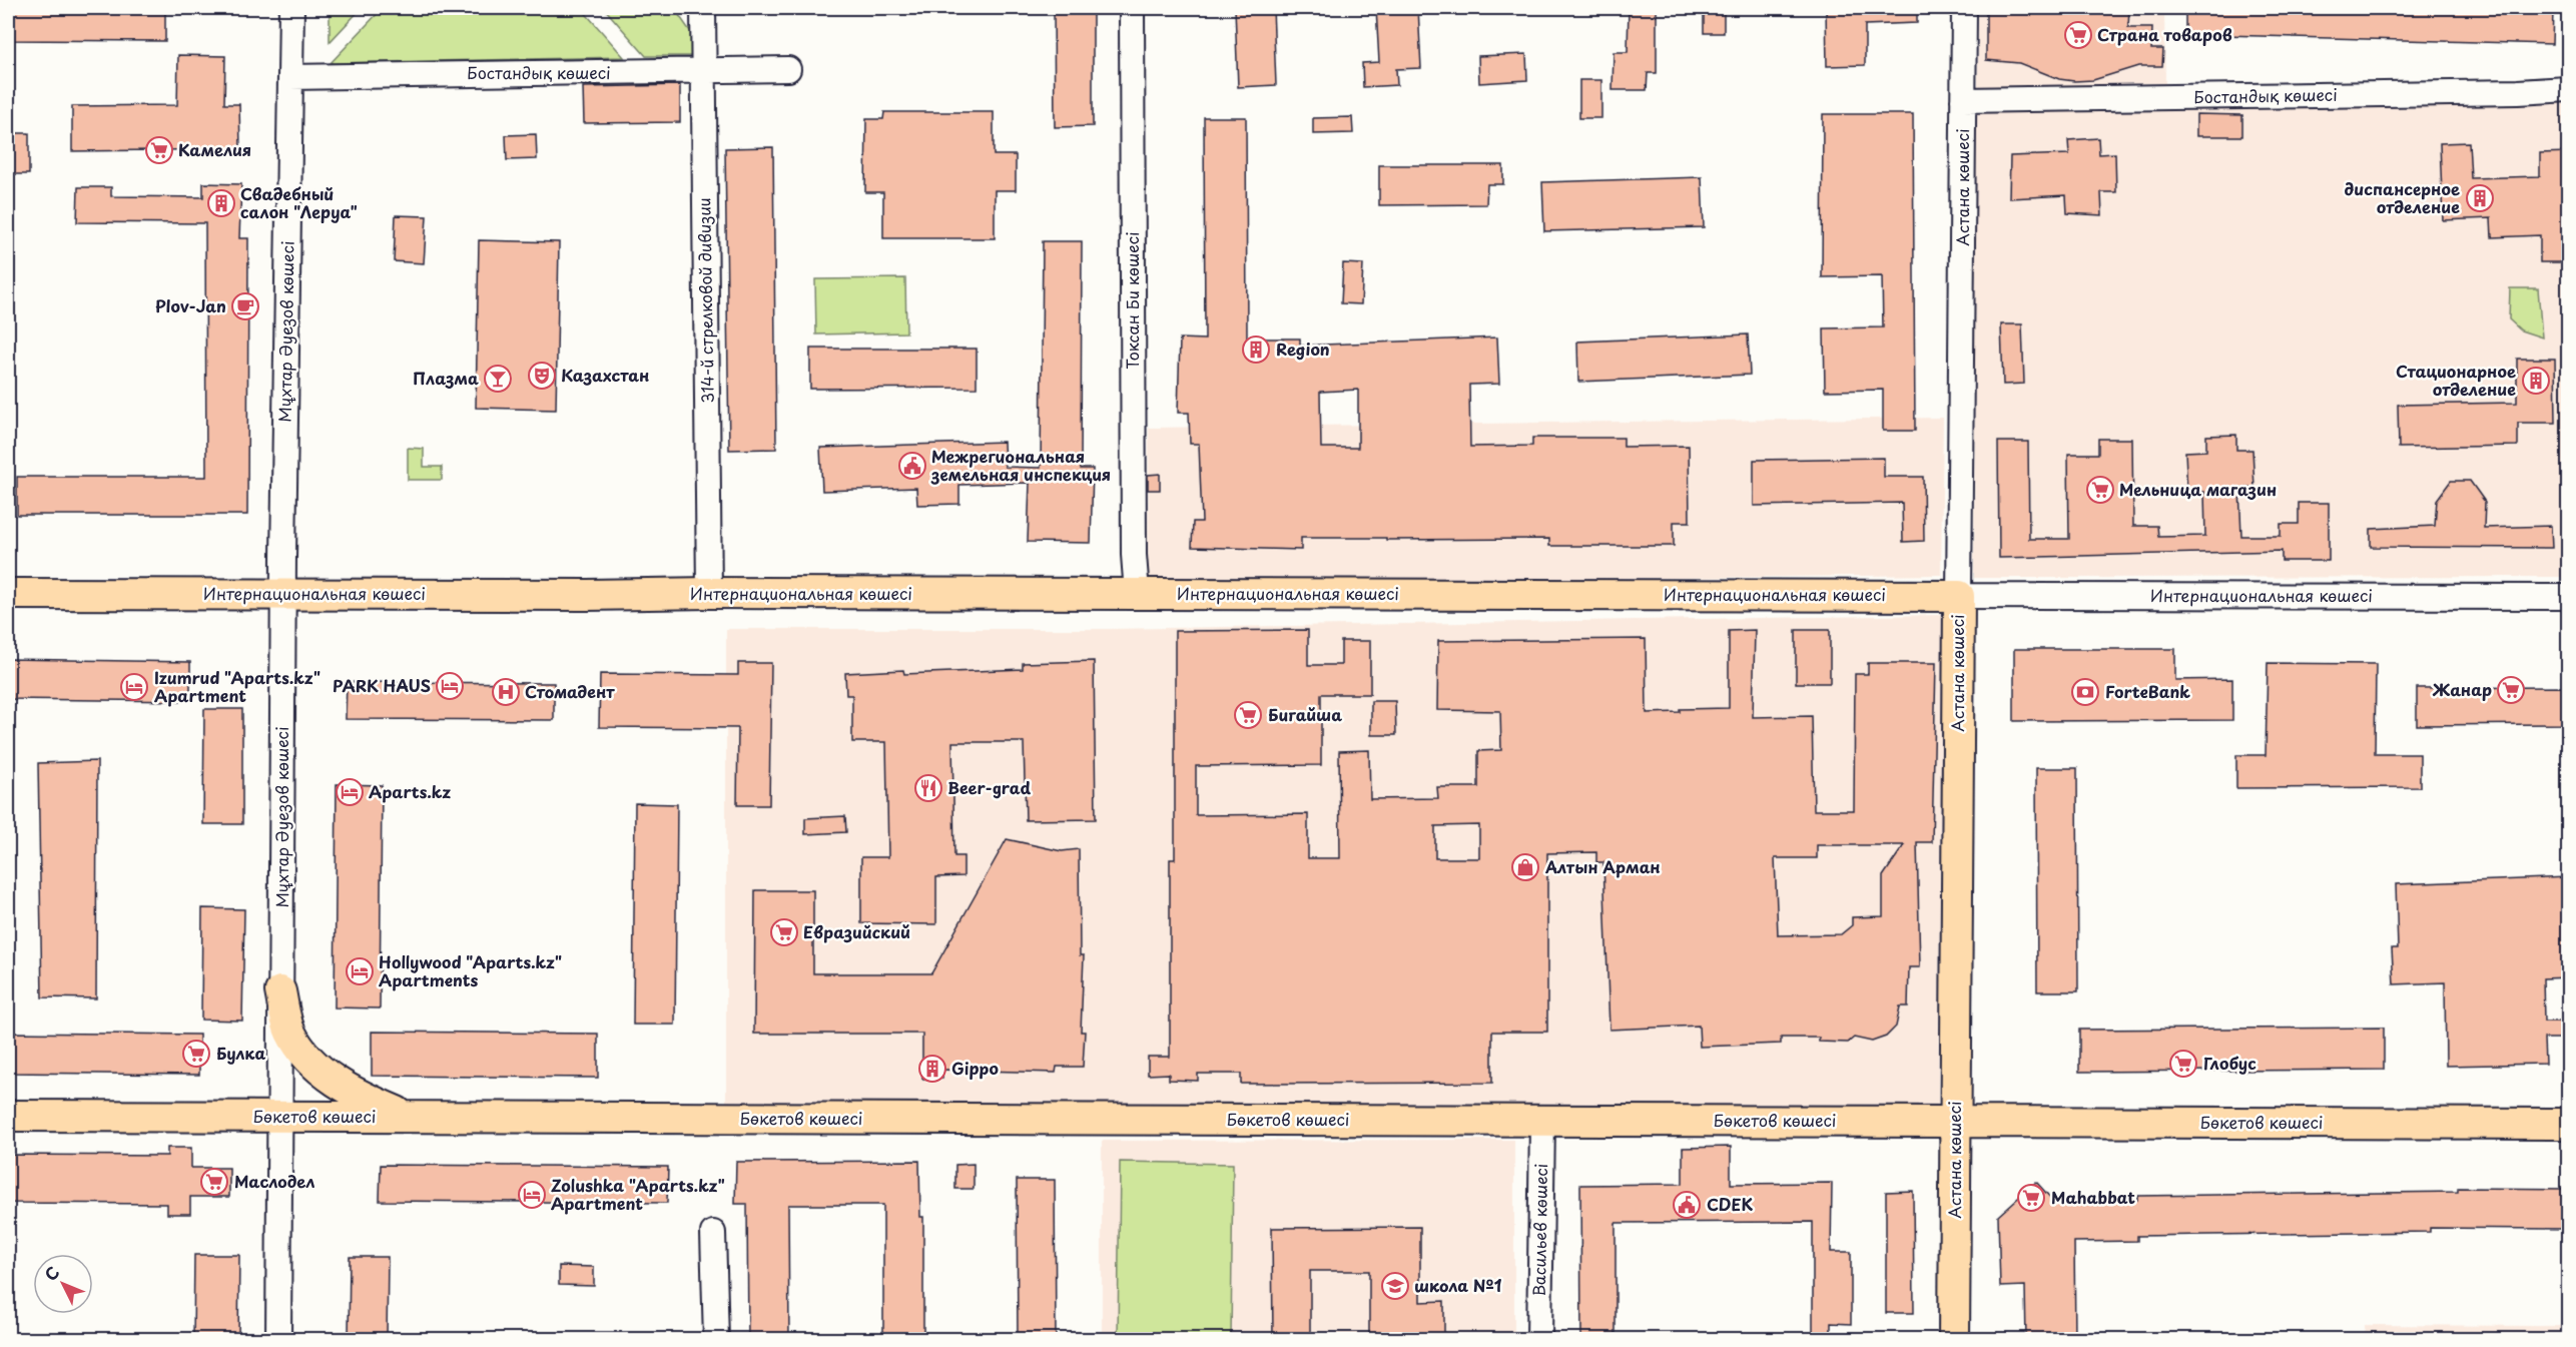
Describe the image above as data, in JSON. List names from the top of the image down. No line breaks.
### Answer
{"streets":{"main road":["Астана көшесі","Интернациональная көшесі","Бөкетов көшесі"],"street":["Бостандық көшесі","314-й стрелковой дивизии","Токсан Би көшесі","Мұхтар Әуезов көшесі","Васильев көшесі"]},"crossings":[["Бостандық көшесі","Астана көшесі"],["Бостандық көшесі","314-й стрелковой дивизии"],["Бостандық көшесі","Мұхтар Әуезов көшесі"],["Астана көшесі","Интернациональная көшесі"],["Астана көшесі","Бөкетов көшесі"],["314-й стрелковой дивизии","Интернациональная көшесі"],["Токсан Би көшесі","Интернациональная көшесі"],["Мұхтар Әуезов көшесі","Интернациональная көшесі"],["Мұхтар Әуезов көшесі","Бөкетов көшесі"],["Бөкетов көшесі","Васильев көшесі"]],"places":{"supermarket":["Страна товаров","Камелия","Мельница магазин","Жанар","Бигайша","Евразийский","Булка","Глобус","Маслодел","Mahabbat"],"building":["диспансерное отделение","Свадебный салон \"Леруа\"","Region","Стационарное отделение","Gippo"],"cafe":["Plov-Jan"],"theatre":["Казахстан"],"bar":["Плазма"],"public building":["Межрегиональная земельная инспекция","CDEK"],"hotel":["PARK HAUS","Izumrud \"Aparts.kz\" Apartment","Aparts.kz","Hollywood \"Aparts.kz\" Apartments","Zolushka \"Aparts.kz\" Apartment"],"hospital":["Стомадент"],"bank":["ForteBank"],"restaurant":["Beer-grad"],"shop":["Алтын Арман"],"school or university":["школа №1"]},"north":"top left"}
